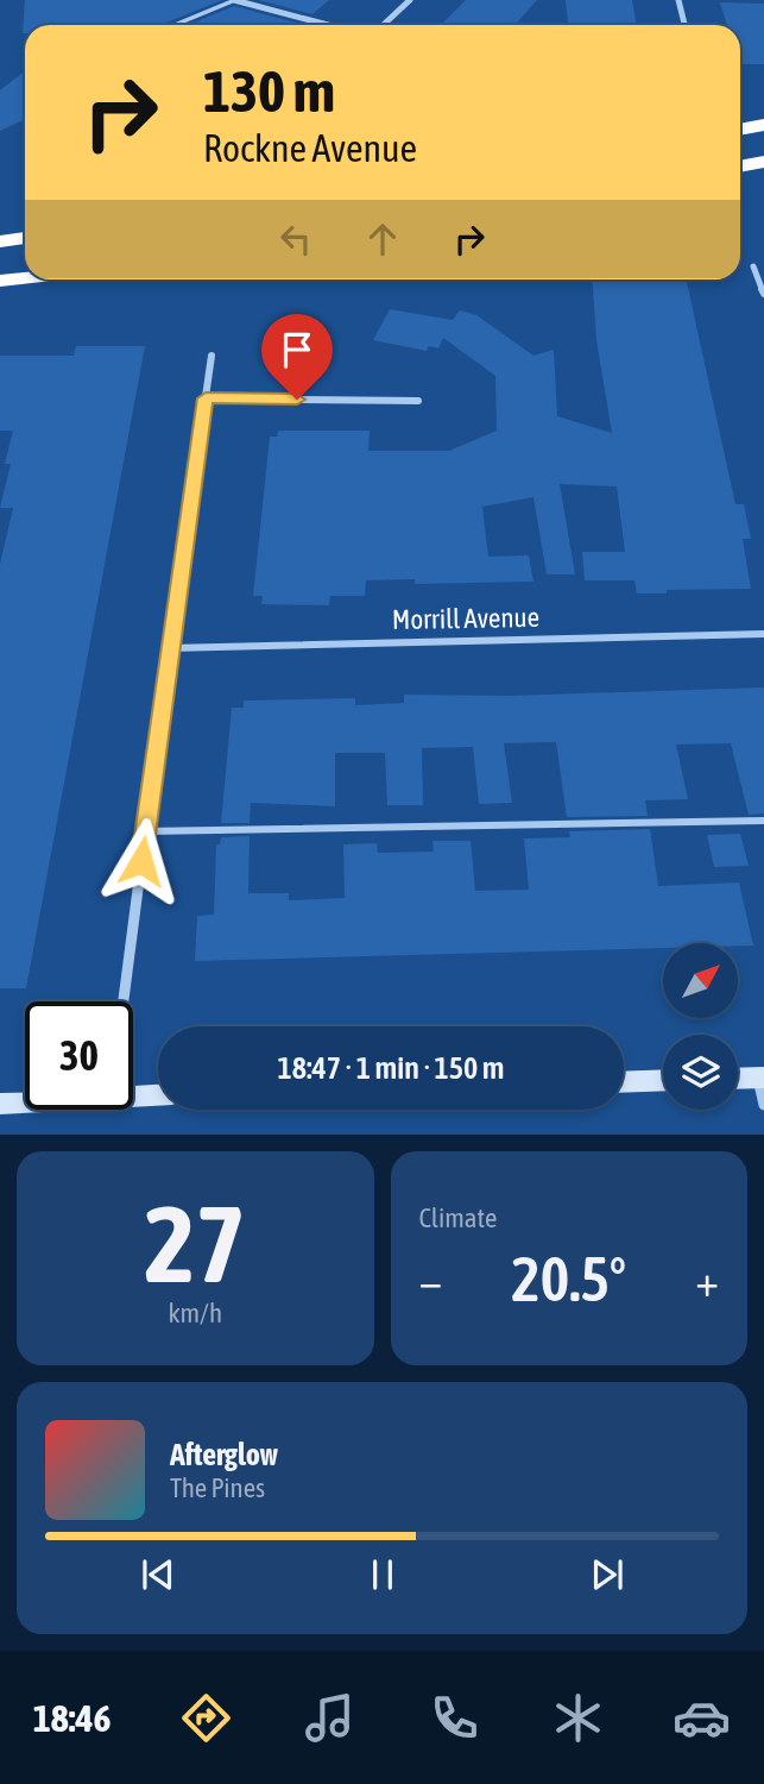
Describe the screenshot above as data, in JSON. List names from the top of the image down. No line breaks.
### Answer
{"streets":{"street":["Morrill Avenue"]},"north":"top right","page":{"turn":["130 m","Rockne Avenue"],"limit":"30","trip":"18:47 · 1 min · 150 m","tile":[["27","km/h"],"Climate"],"heat":["−","20.5°","+"],"song":["Afterglow","The Pines"],"tabs":"18:46"}}
